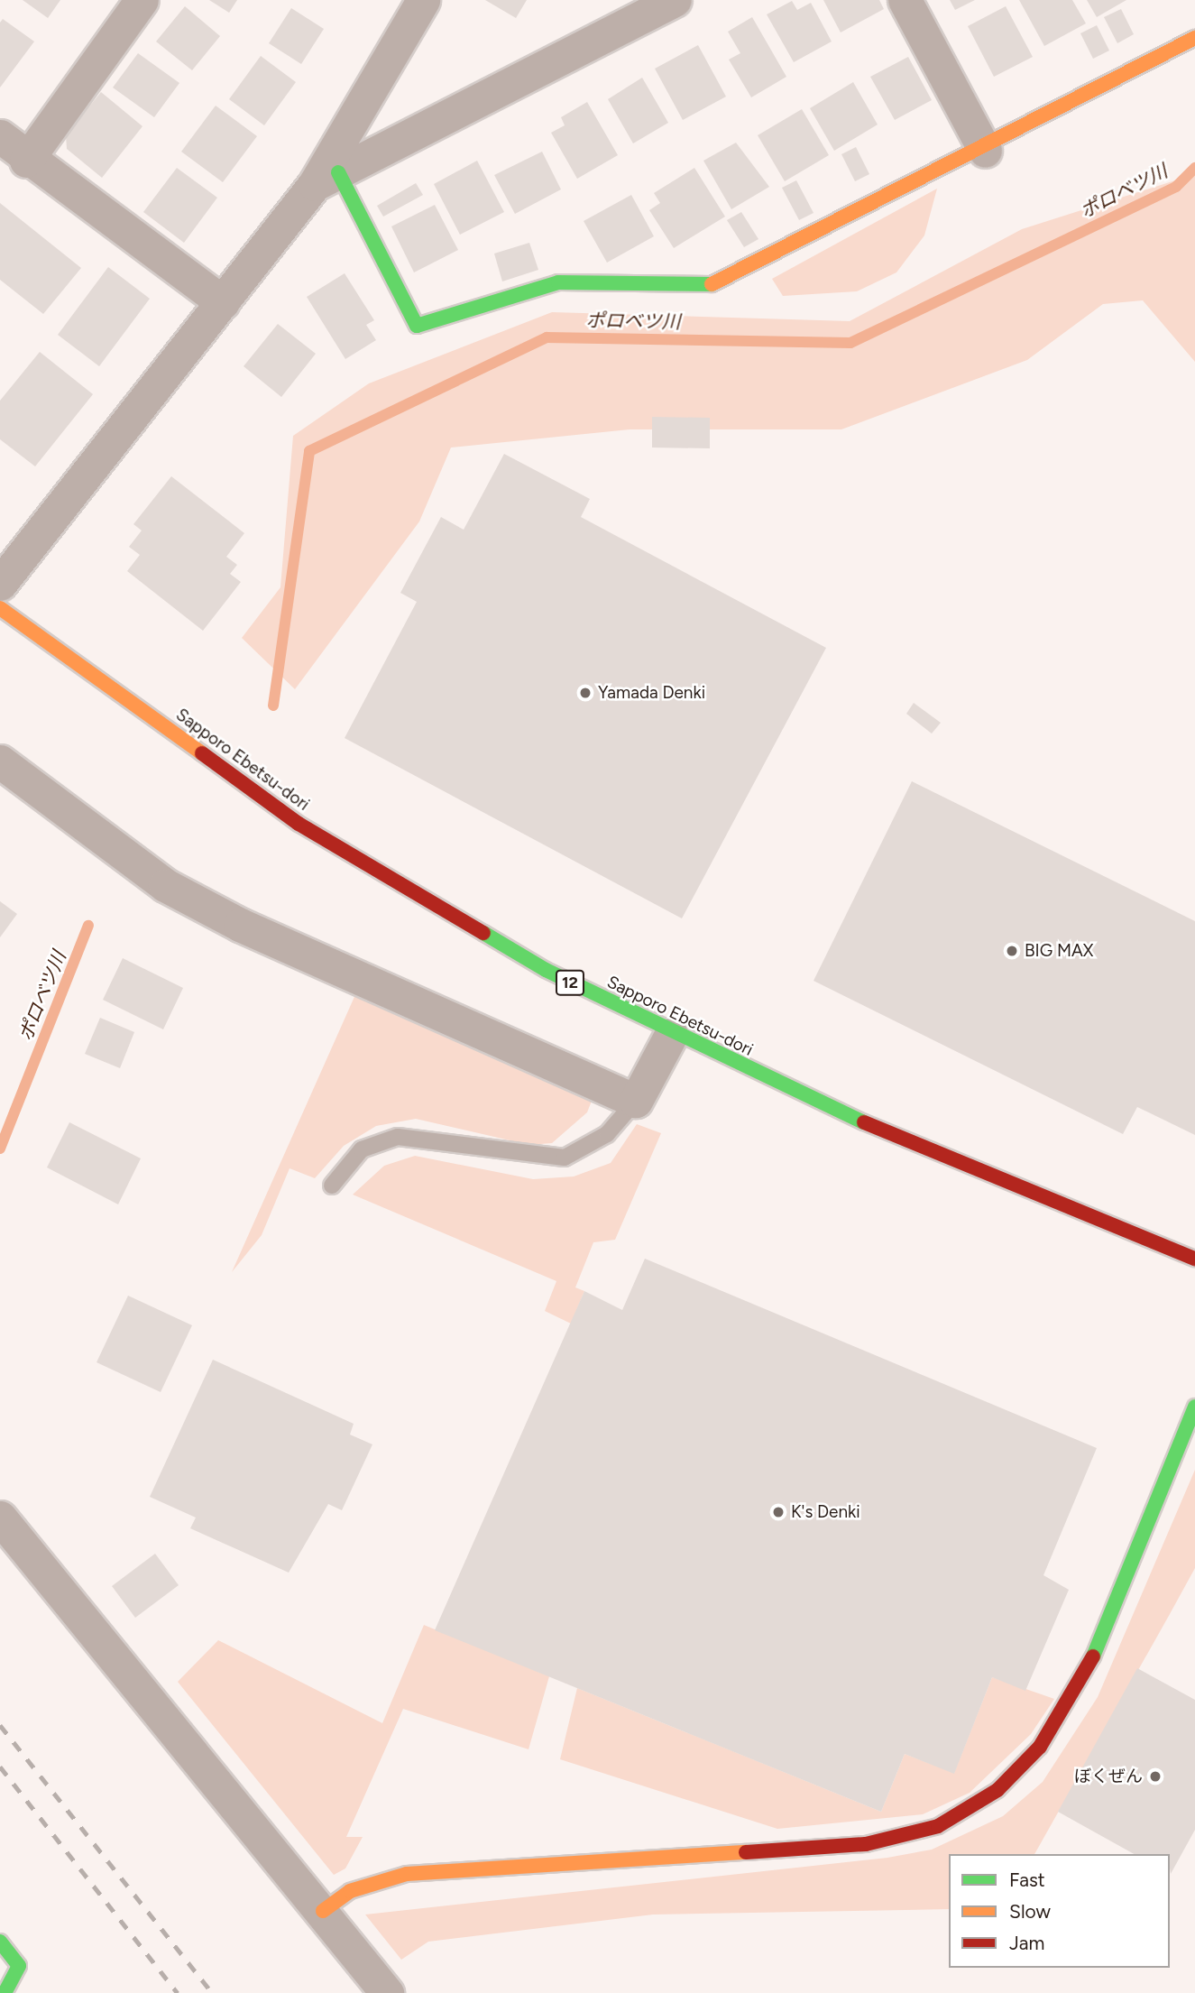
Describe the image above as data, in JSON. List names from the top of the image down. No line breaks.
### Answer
{"streets":{"main road":["Sapporo Ebetsu-dori","12"]},"water":["ポロベツ川"],"places":["Yamada Denki","BIG MAX","K's Denki","ぼくぜん"],"legend":["Fast","Slow","Jam"]}
